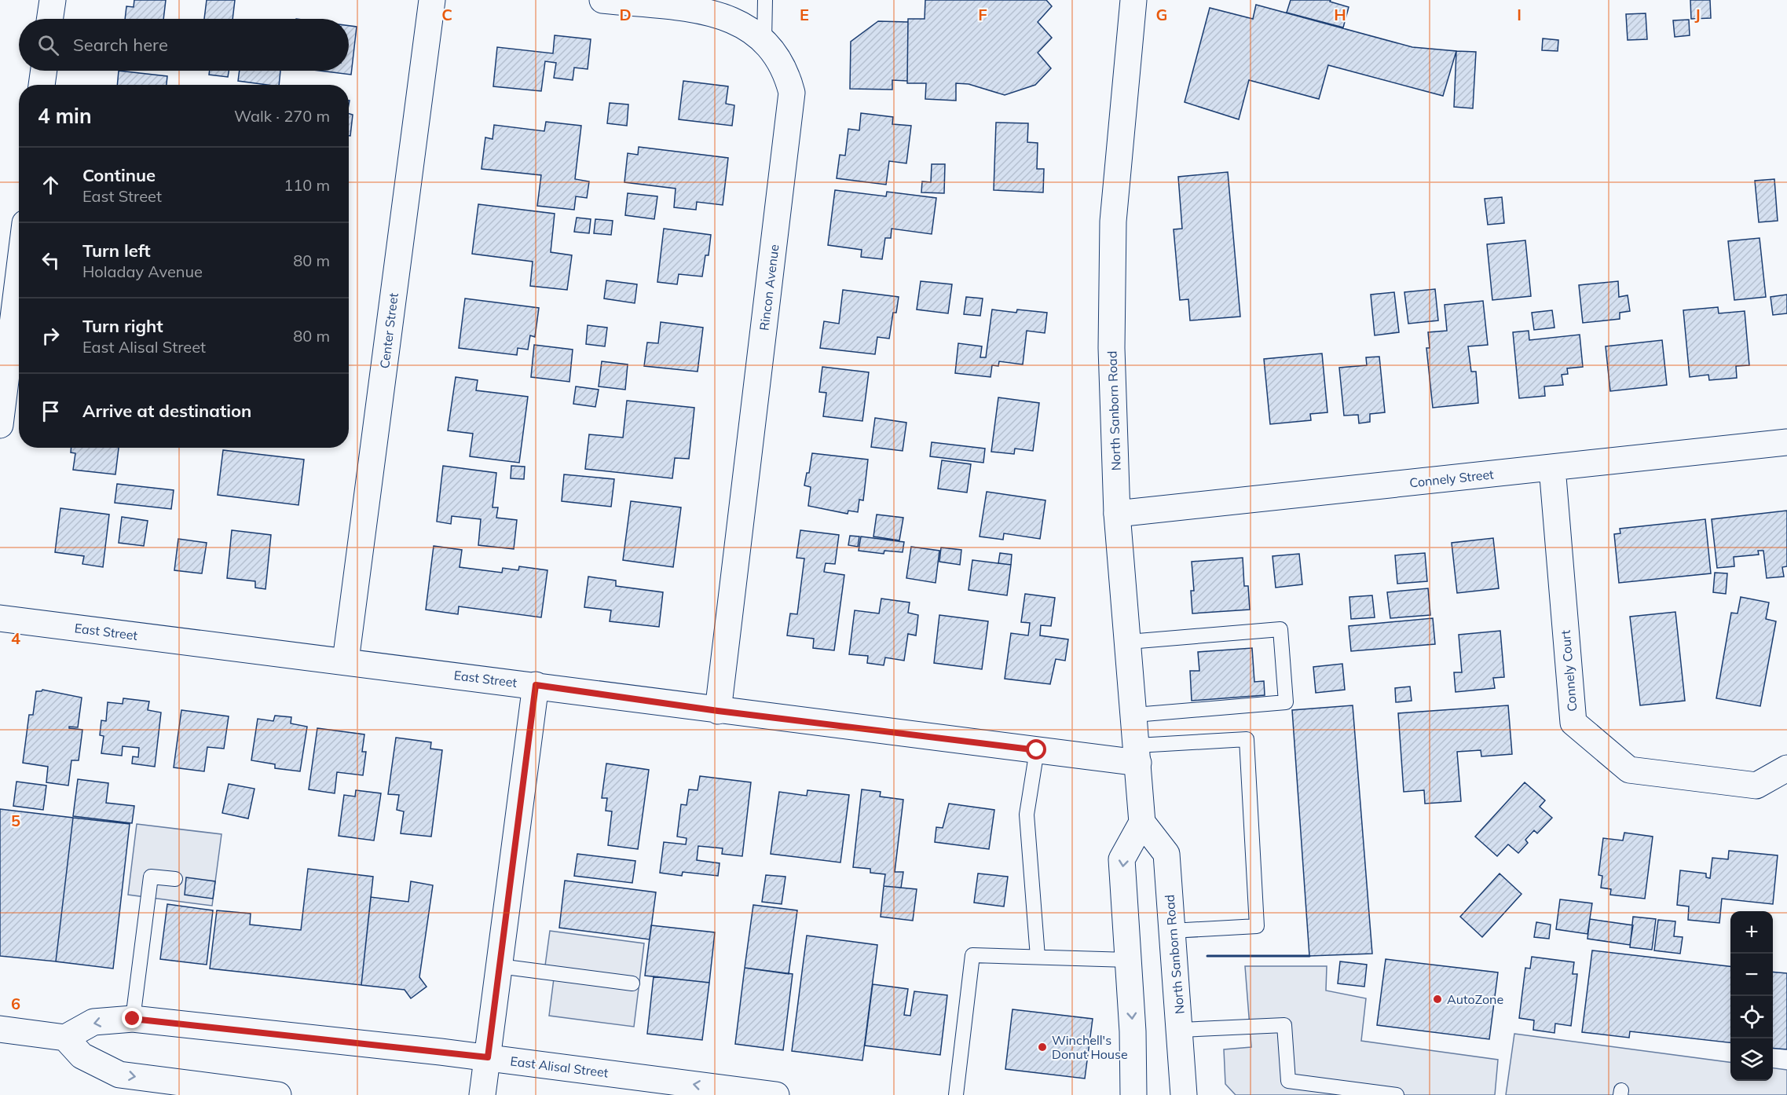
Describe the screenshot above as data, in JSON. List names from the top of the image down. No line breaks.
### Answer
{"streets":{"street":["Rincon Avenue","Center Street","North Sanborn Road","Connely Street","East Street","Connely Court","East Alisal Street"]},"crossings":[["Rincon Avenue","East Street"],["Center Street","East Street"],["North Sanborn Road","Connely Street"],["North Sanborn Road","East Street"],["Connely Street","Connely Court"]],"one_way":["East Alisal Street"],"places":["AutoZone","Winchell's Donut House"],"page":{"search":"Search here","heading":["4 min","Walk · 270 m"],"list":[["Continue","East Street","110 m"],["Turn left","Holaday Avenue","80 m"],["Turn right","East Alisal Street","80 m"],"Arrive at destination"],"map_buttons":["+","−"]},"grid":{"columns":["C","D","E","F","G","H","I","J"],"rows":["4","5","6"]}}
